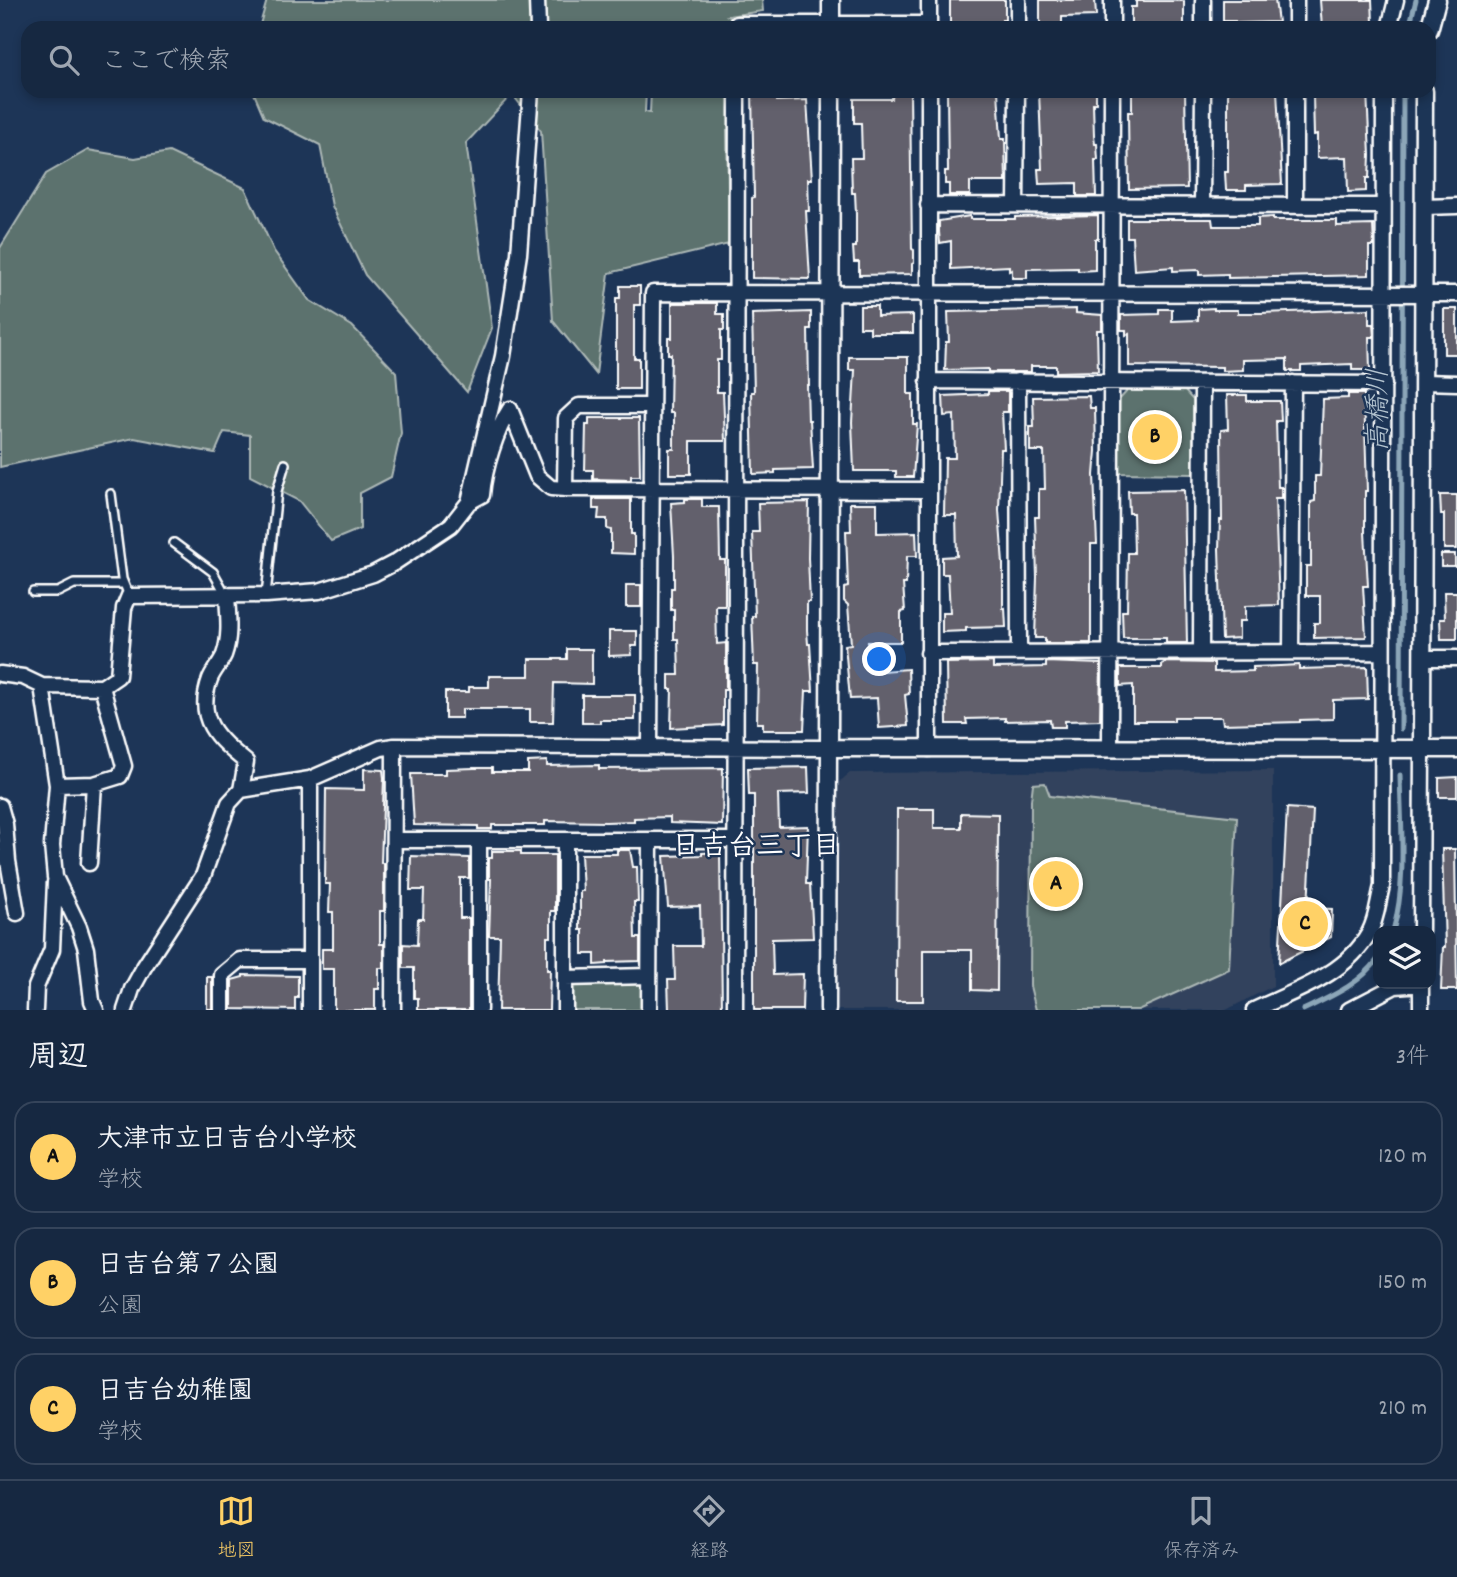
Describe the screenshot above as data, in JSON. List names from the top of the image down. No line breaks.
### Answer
{"districts":["日吉台三丁目"],"water":["高橋川"],"page":{"search":"ここで検索","pins":["B","A","C"],"heading":["周辺","3件"],"list":[{"mark":"A","name":"大津市立日吉台小学校","note":"学校","value":"120 m"},{"mark":"B","name":"日吉台第７公園","note":"公園","value":"150 m"},{"mark":"C","name":"日吉台幼稚園","note":"学校","value":"210 m"}],"nav":["地図","経路","保存済み"]}}
